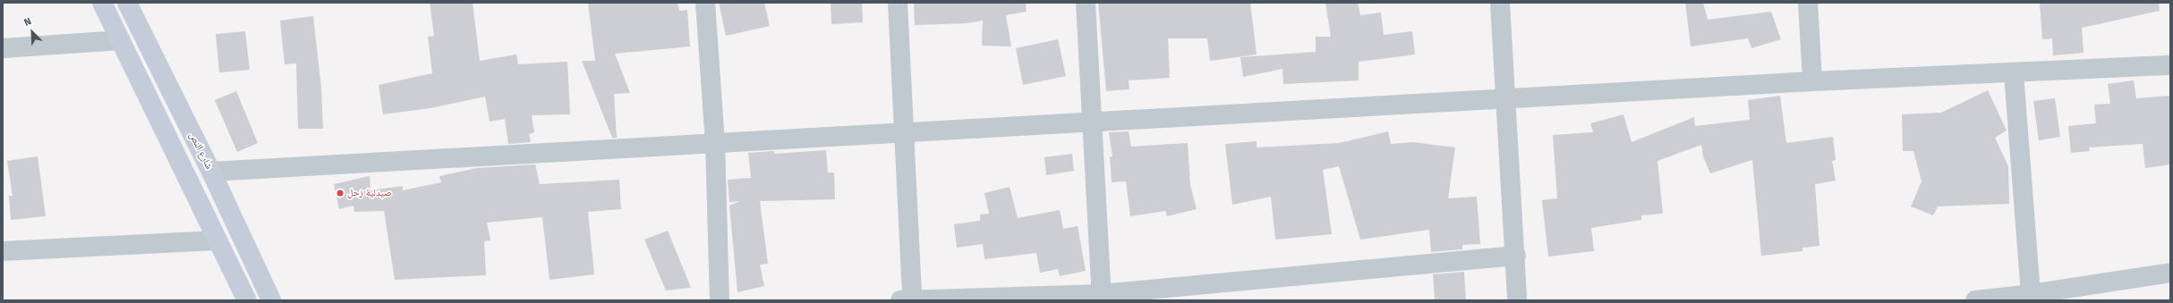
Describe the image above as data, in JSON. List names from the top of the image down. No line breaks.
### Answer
{"streets":{"main road":["شارع النص"]},"places":["صيدلية زحل"],"north":"top left"}
